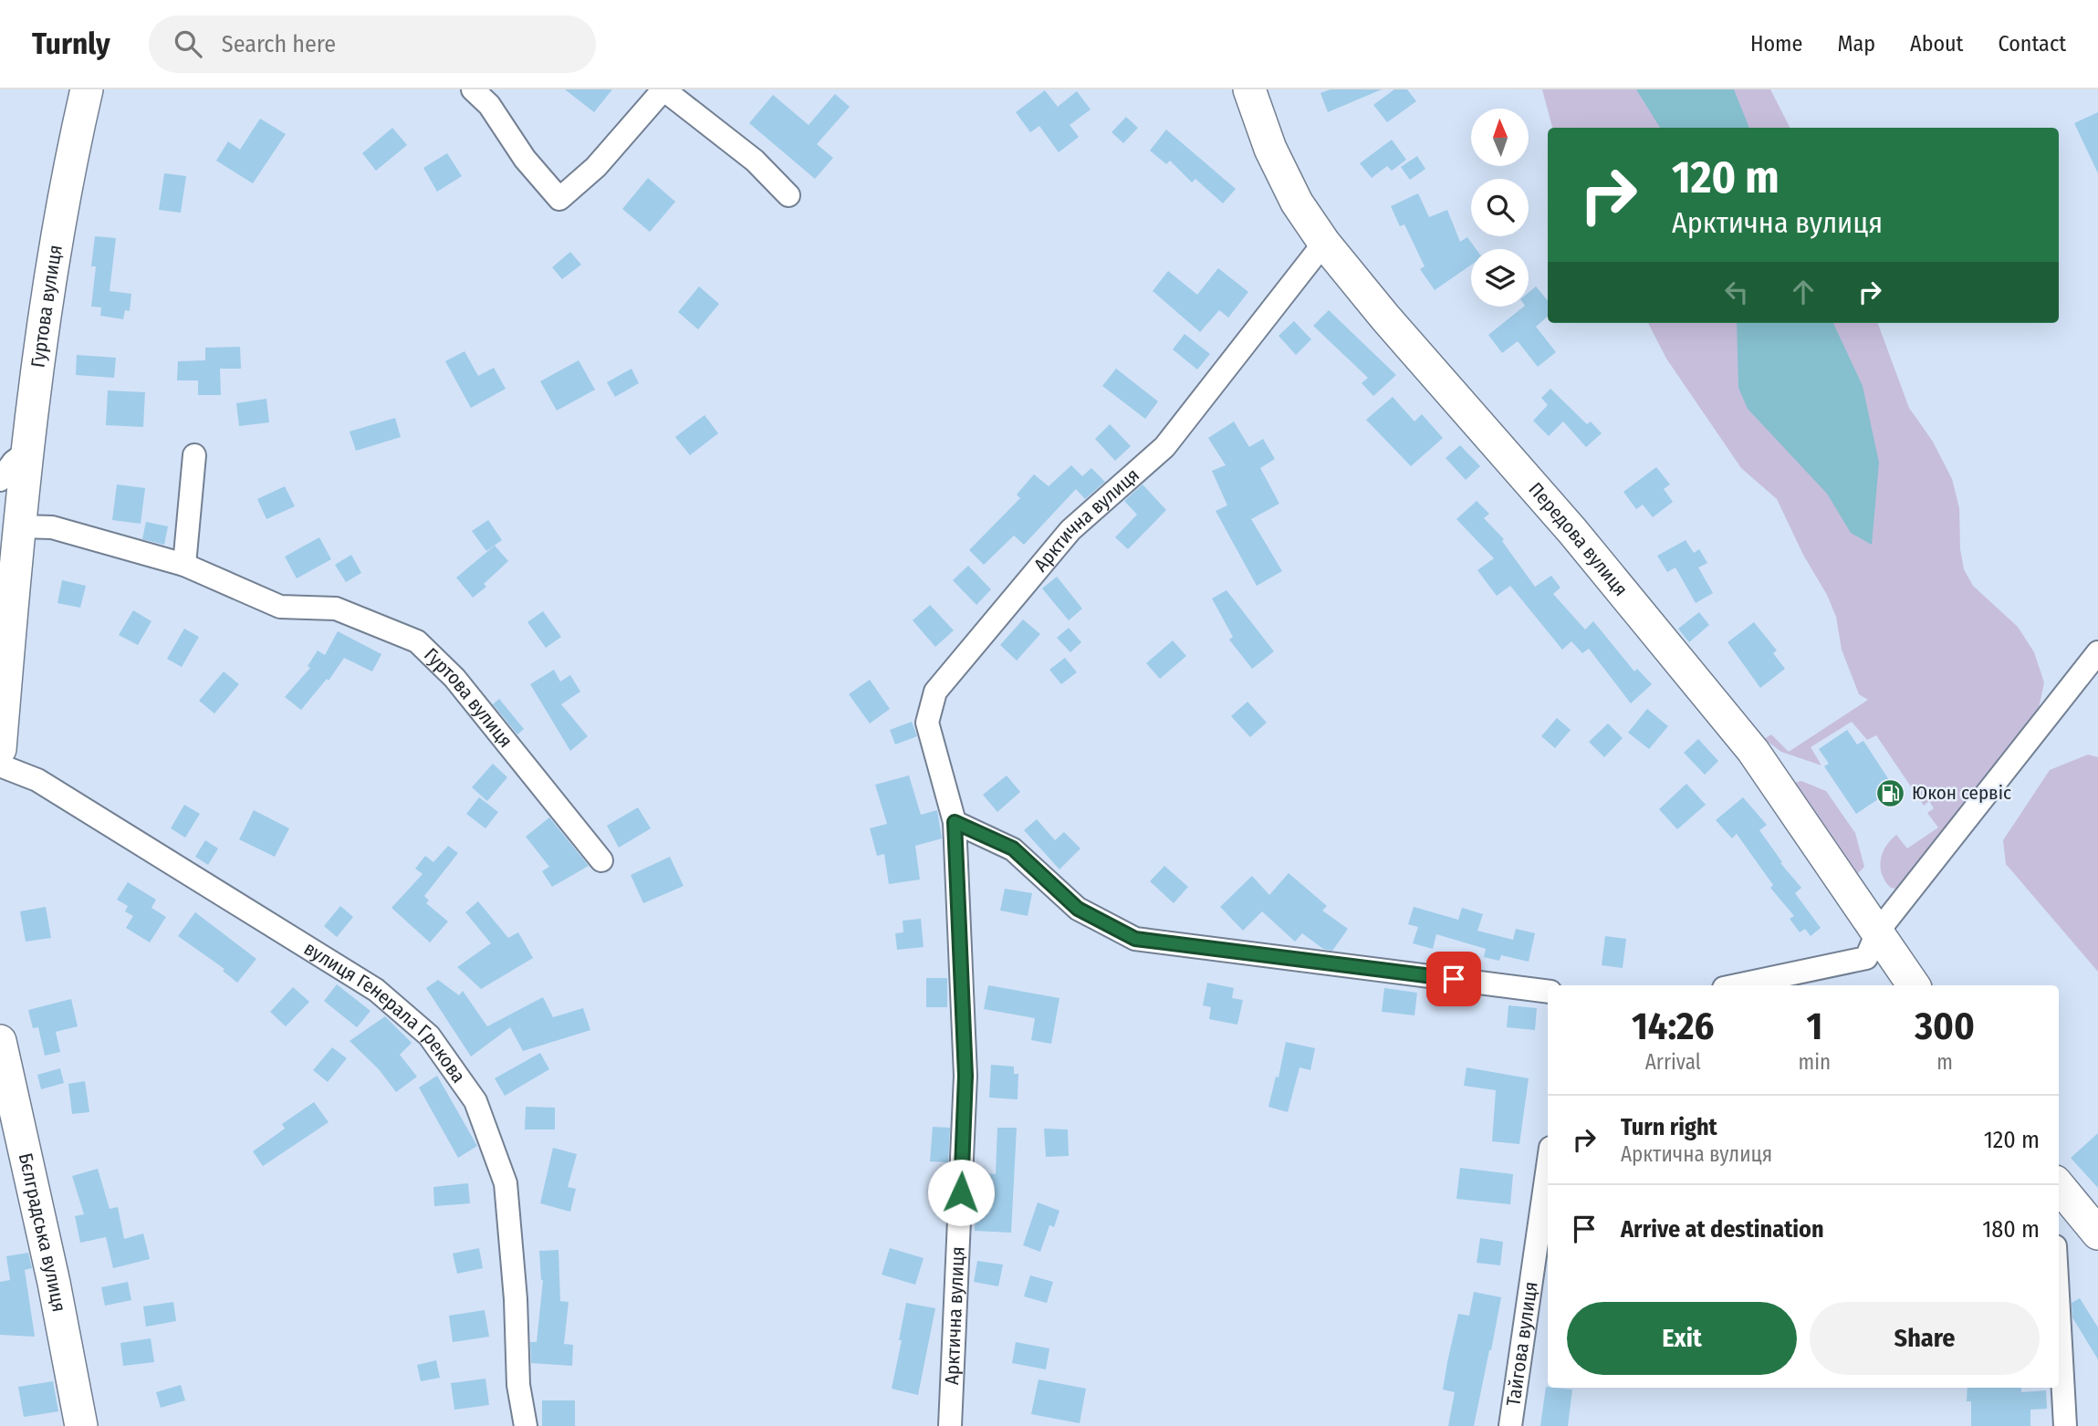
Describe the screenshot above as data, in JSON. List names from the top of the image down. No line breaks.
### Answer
{"streets":{"street":["Гуртова вулиця","Арктична вулиця","Передова вулиця","вулиця Генерала Грекова","Бєлградська вулиця","Тайгова вулиця"]},"crossings":[["Арктична вулиця","Передова вулиця"]],"places":{"fuel station":["Юкон сервіс"]},"north":"top","page":{"header":"Turnly","search":"Search here","nav":["Home","Map","About","Contact"],"turn":["120 m","Арктична вулиця"],"eta":["14:26","Arrival","1","min","300","m"],"list":[{"name":"Turn right","note":"Арктична вулиця","value":"120 m"},{"name":"Arrive at destination","value":"180 m"}],"buttons":["Exit","Share"]}}
